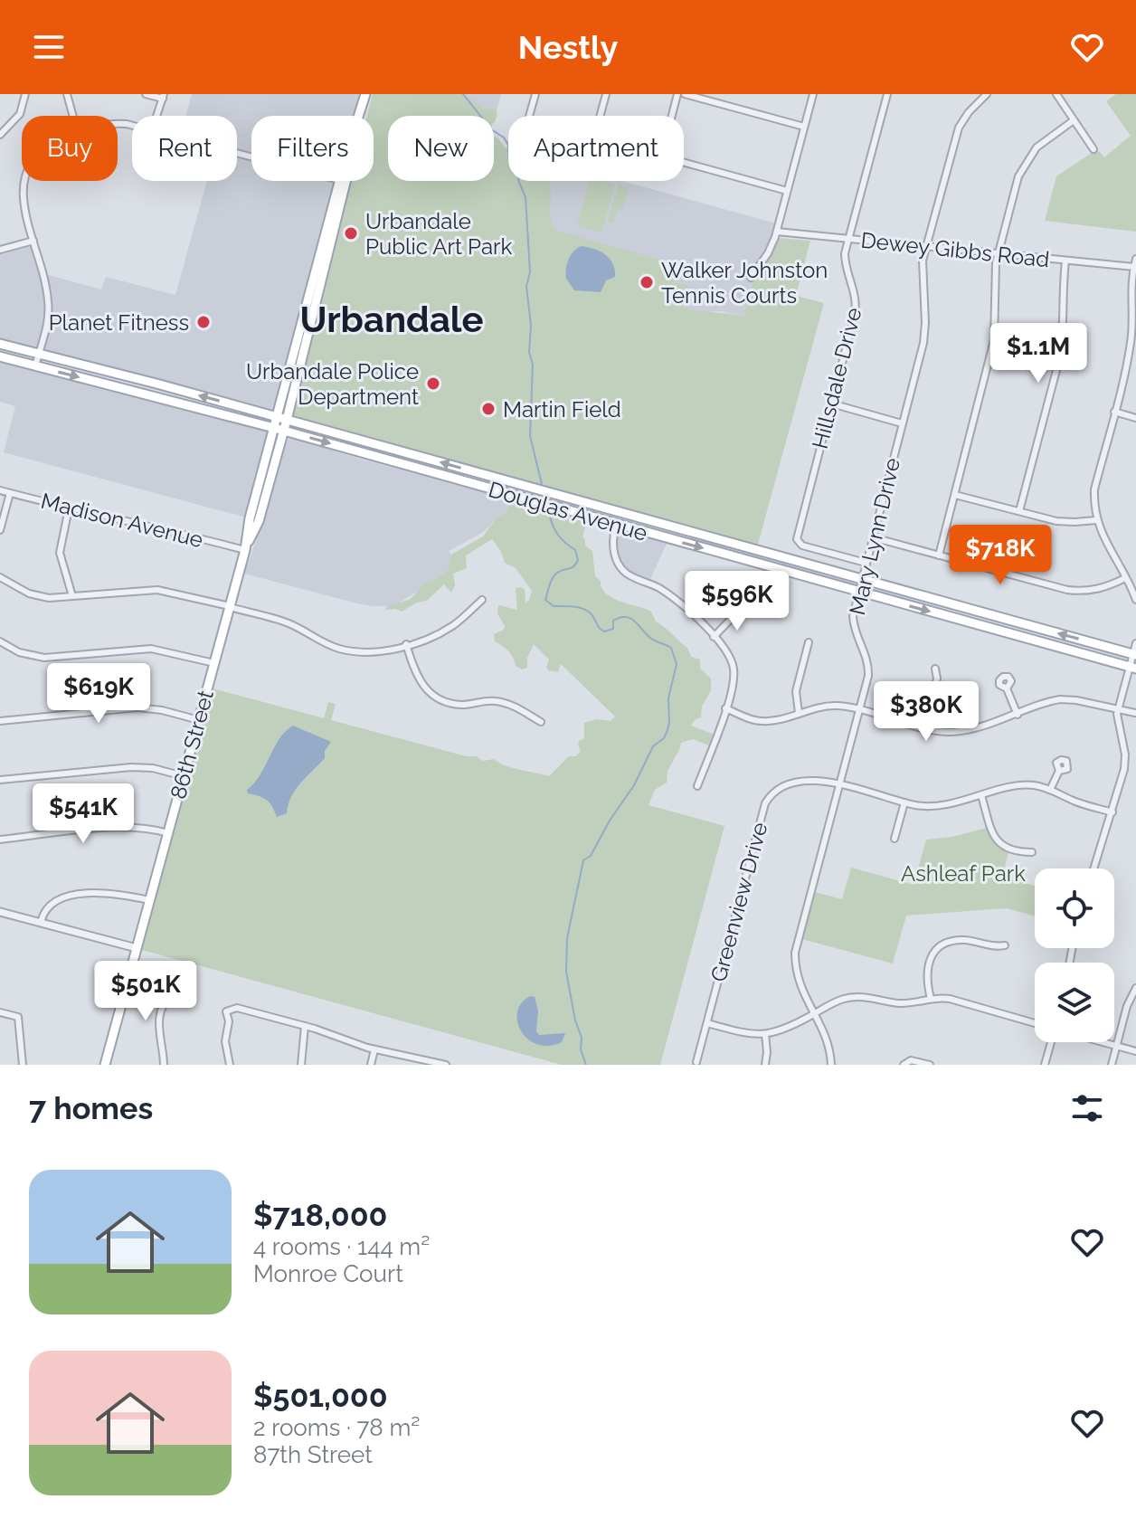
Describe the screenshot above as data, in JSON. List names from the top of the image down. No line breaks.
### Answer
{"streets":{"main road":["Douglas Avenue","86th Street"],"street":["Dewey Gibbs Road","Hillsdale Drive","Madison Avenue","Mary Lynn Drive","Greenview Drive"]},"crossings":[["Dewey Gibbs Road","Hillsdale Drive"],["Dewey Gibbs Road","Mary Lynn Drive"],["Hillsdale Drive","Mary Lynn Drive"],["Douglas Avenue","Mary Lynn Drive"],["Douglas Avenue","86th Street"],["Madison Avenue","86th Street"],["Mary Lynn Drive","Greenview Drive"]],"districts":["Urbandale"],"parks":["Ashleaf Park"],"places":["Urbandale Public Art Park","Walker Johnston Tennis Courts","Planet Fitness","Urbandale Police Department","Martin Field"],"page":{"header":"Nestly","chip":["Buy","Rent","Filters","New","Apartment"],"price":["$1.1M","$718K","$596K","$619K","$380K","$541K","$501K"],"heading":"7 homes","list":[{"name":"$718,000","note":"4 rooms · 144 m² · Monroe Court"},{"name":"$501,000","note":"2 rooms · 78 m² · 87th Street"}]}}
